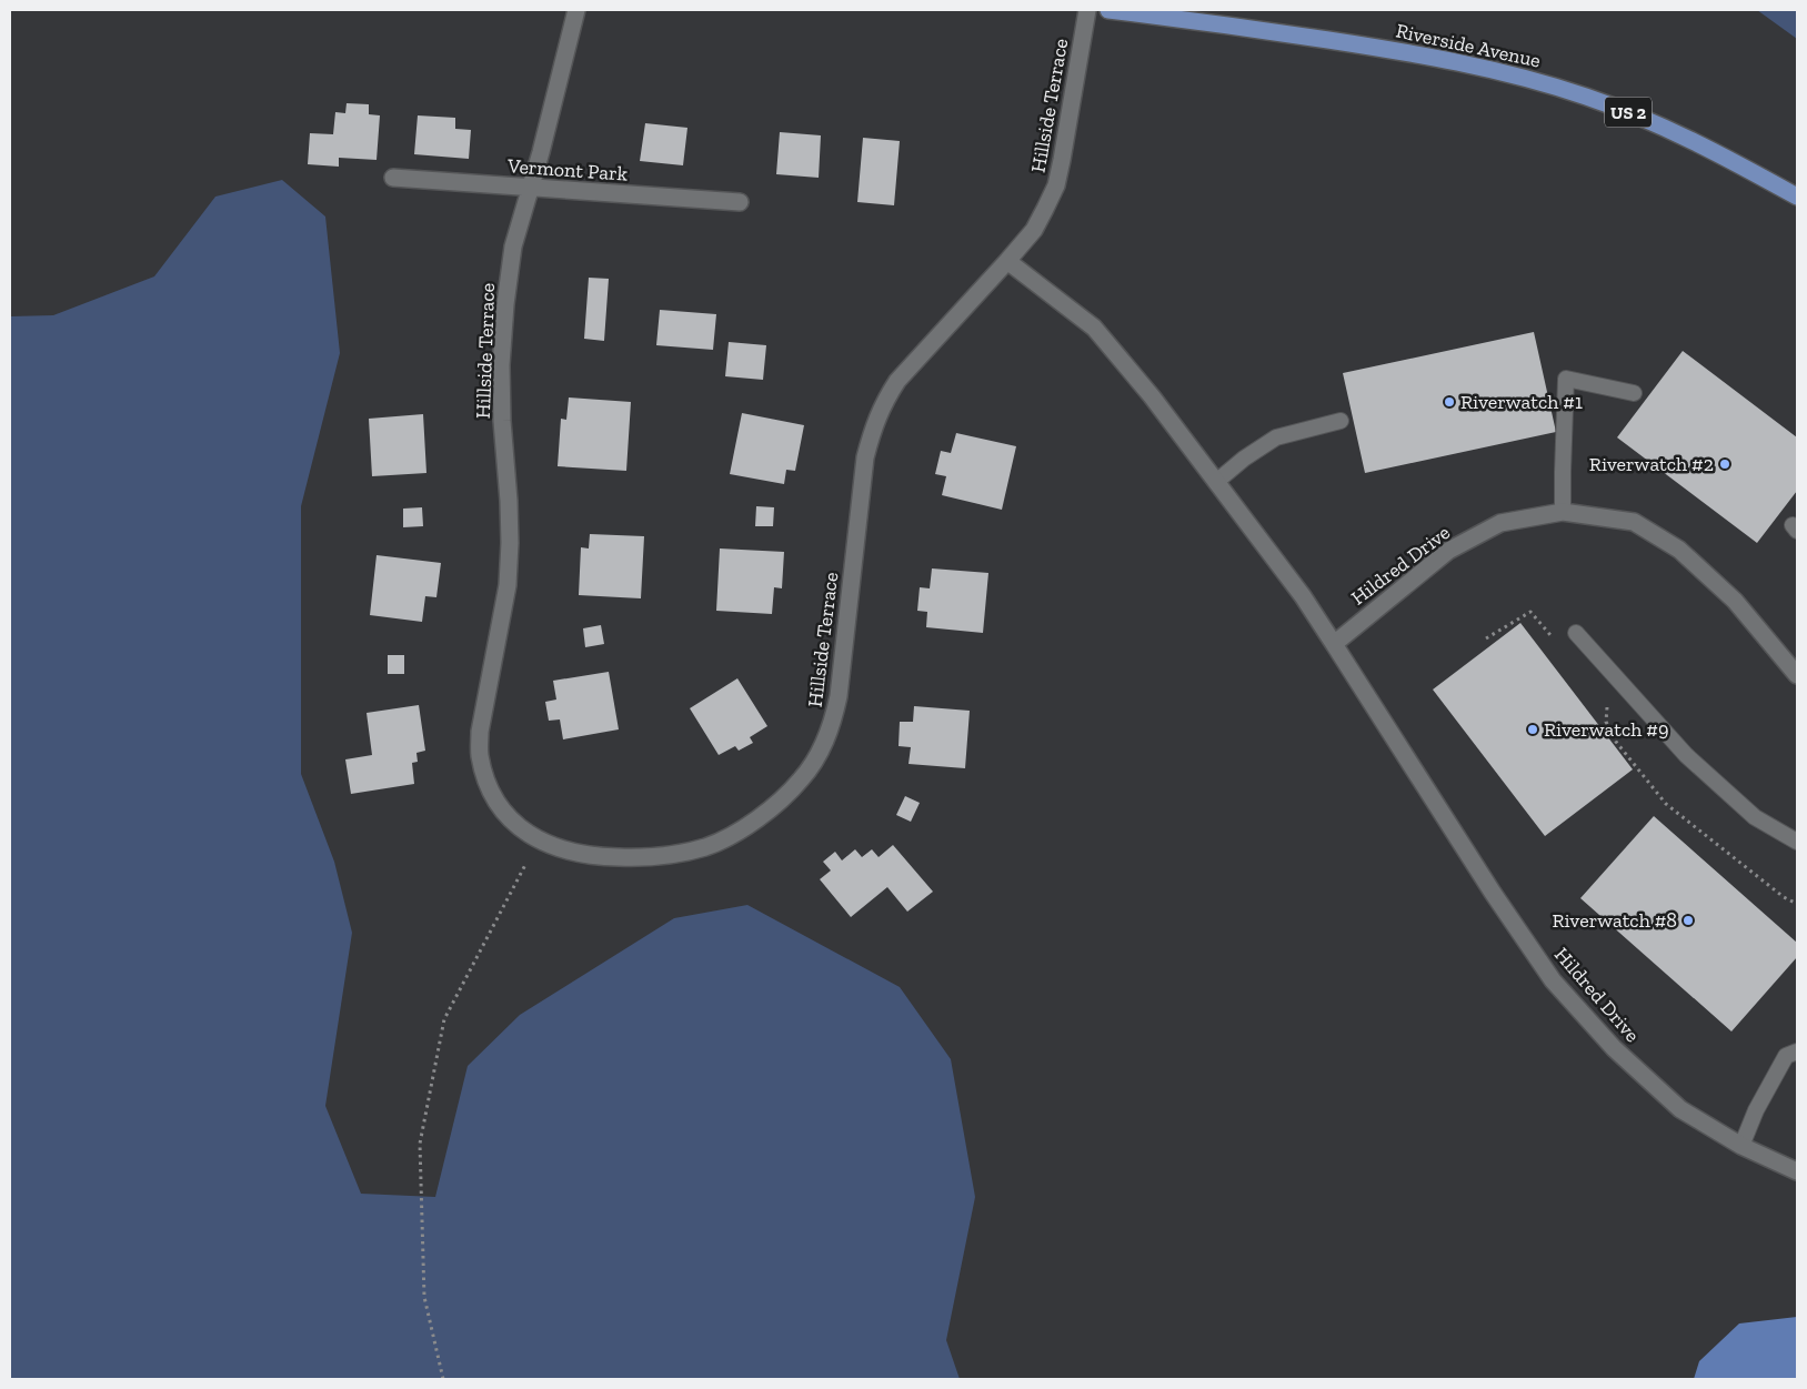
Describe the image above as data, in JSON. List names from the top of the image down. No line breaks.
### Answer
{"streets":{"main road":["Riverside Avenue","US 2"],"street":["Hillside Terrace","Vermont Park","Hildred Drive"]},"crossings":[["Hillside Terrace","Vermont Park"],["Hillside Terrace","Hildred Drive"]],"places":["Riverwatch #1","Riverwatch #2","Riverwatch #9","Riverwatch #8"]}
